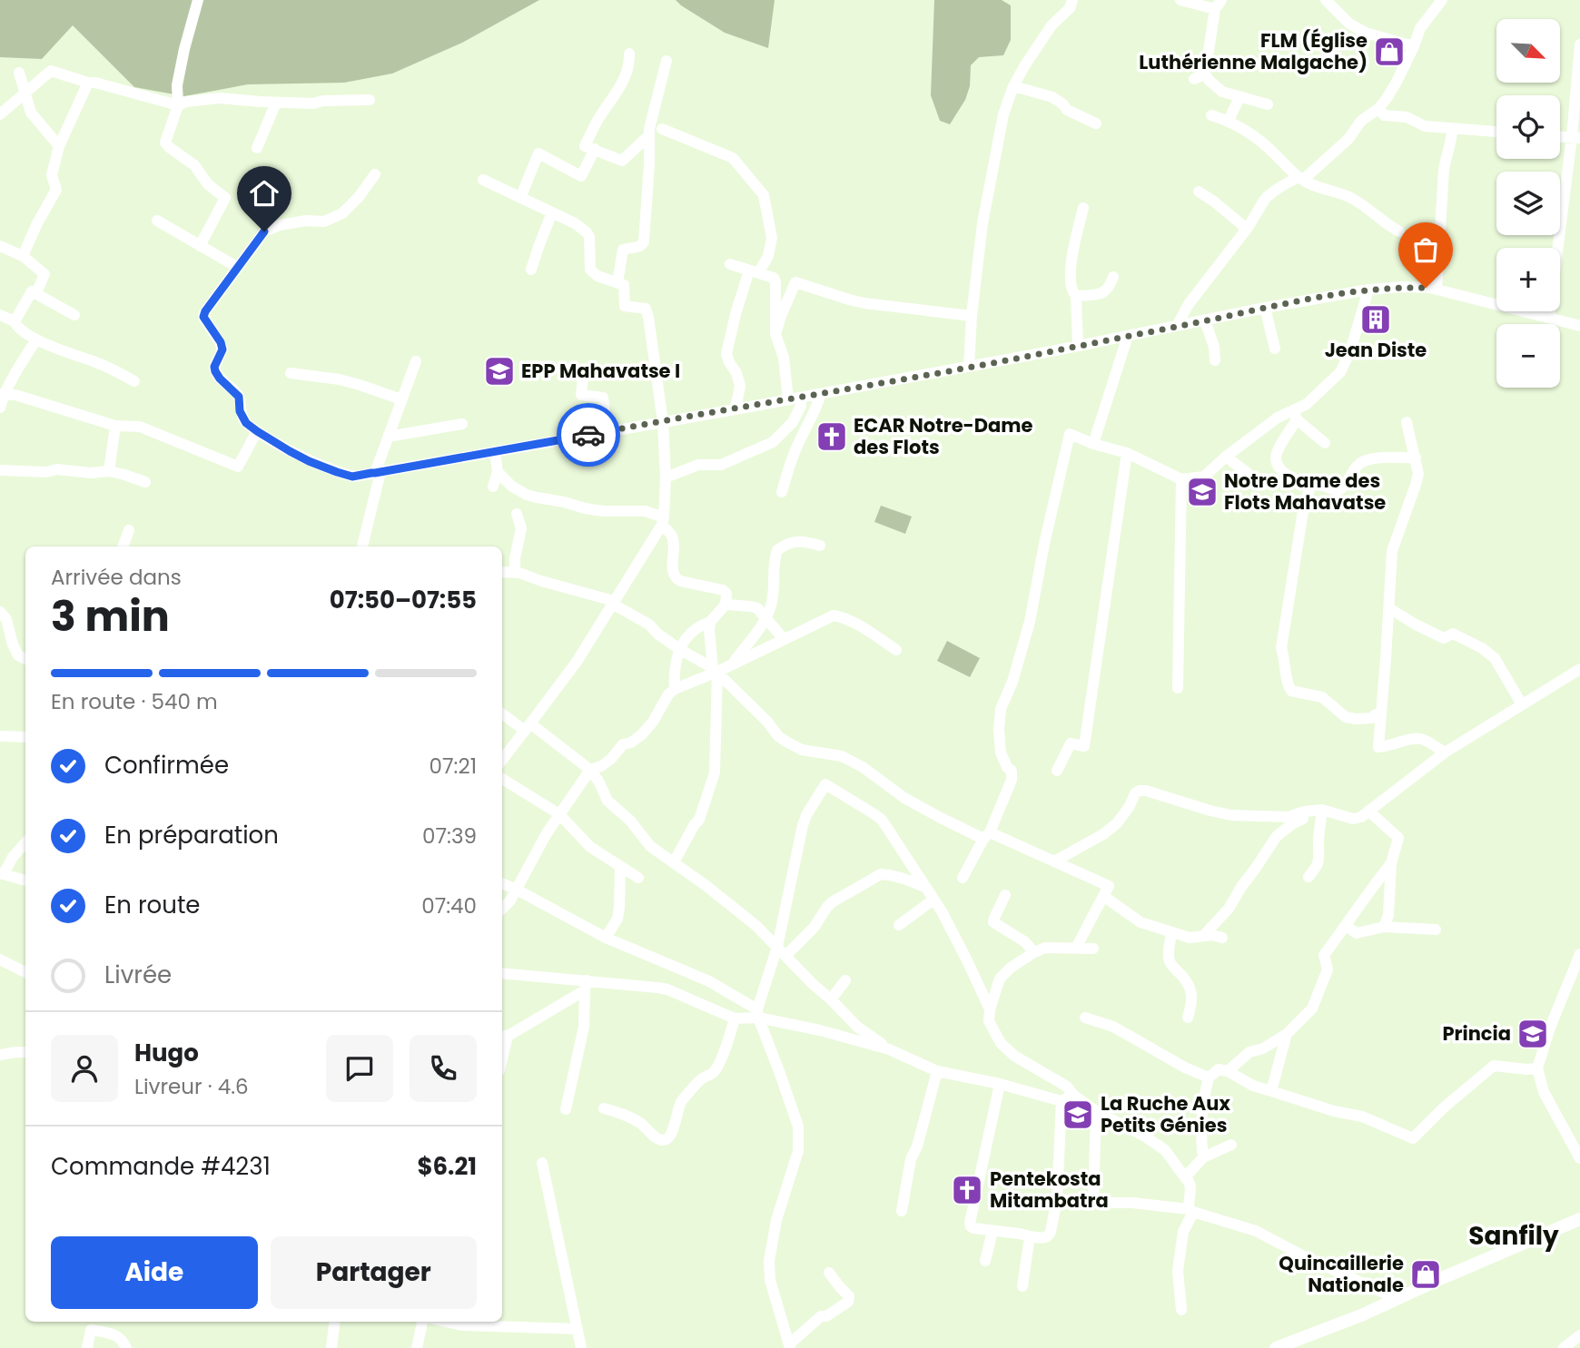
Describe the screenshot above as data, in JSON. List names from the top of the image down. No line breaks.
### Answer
{"districts":["Sanfily"],"places":{"shop":["FLM (Église Luthérienne Malgache)","Quincaillerie Nationale"],"building":["Jean Diste"],"school or university":["EPP Mahavatse I","Notre Dame des Flots Mahavatse","Princia","La Ruche Aux Petits Génies"],"church":["ECAR Notre-Dame des Flots","Pentekosta Mitambatra"]},"north":"bottom right","page":{"map_buttons":["+","−"],"heading":["3 min","Arrivée dans","07:50–07:55"],"panel":["Hugo","Livreur · 4.6","Commande #4231","$6.21"],"bar":"En route · 540 m","list":[["Confirmée","07:21"],["En préparation","07:39"],["En route","07:40"],"Livrée"],"buttons":["Aide","Partager"]}}
